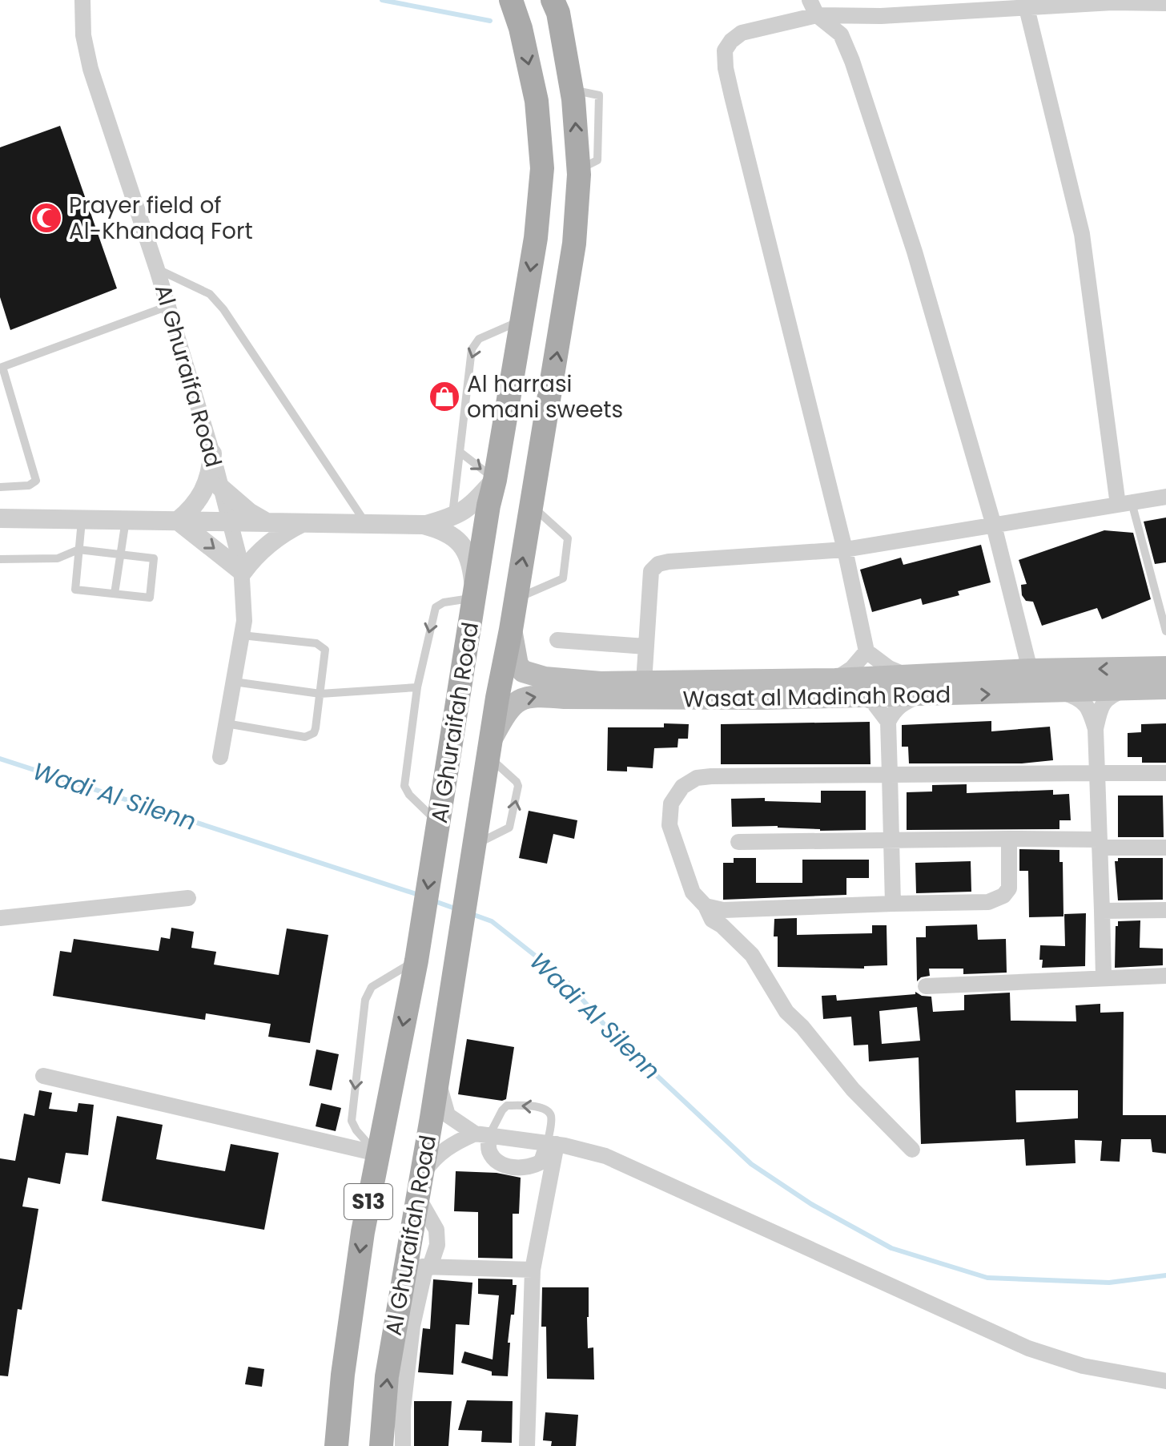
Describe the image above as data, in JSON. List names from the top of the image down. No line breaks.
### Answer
{"streets":{"main road":["Wasat al Madinah Road","Al Ghuraifah Road","S13"],"street":["Al Ghuraifa Road"]},"crossings":[["Wasat al Madinah Road","Al Ghuraifah Road"]],"water":["Wadi Al Silenn"],"places":{"mosque":["Prayer field of Al-Khandaq Fort"],"shop":["Al harrasi omani sweets"]}}
